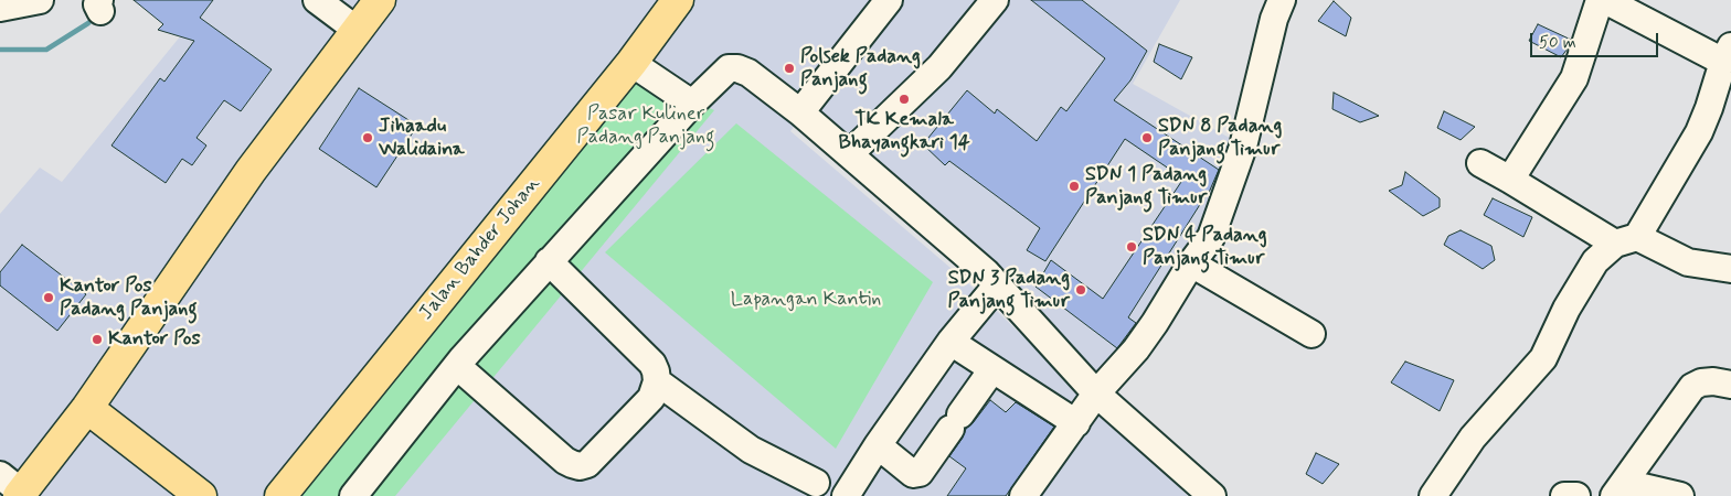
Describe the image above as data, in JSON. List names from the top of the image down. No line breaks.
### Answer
{"streets":{"main road":["Jalan Bahder Johan"]},"parks":["Pasar Kuliner Padang Panjang","Lapangan Kantin"],"places":["Polsek Padang Panjang","TK Kemala Bhayangkari 14","Jihaadu Walidaina","SDN 8 Padang Panjang Timur","SDN 1 Padang Panjang Timur","SDN 4 Padang Panjang Timur","SDN 3 Padang Panjang Timur","Kantor Pos Padang Panjang","Kantor Pos"],"scale_bar":"50 m"}
